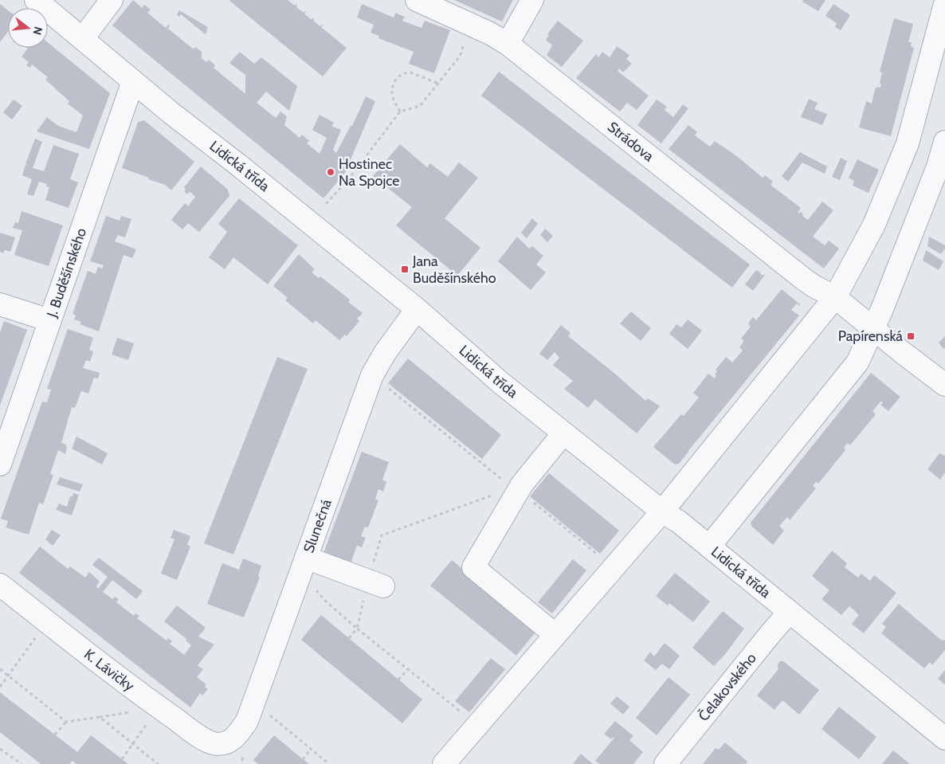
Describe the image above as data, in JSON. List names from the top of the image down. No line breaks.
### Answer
{"streets":{"street":["Strádova","Lidická třída","J. Buděšínského","Slunečná","K. Lávičky","Čelakovského"]},"crossings":[["Lidická třída","J. Buděšínského"],["Lidická třída","Slunečná"],["Lidická třída","Čelakovského"],["Slunečná","K. Lávičky"]],"places":{"other":["Hostinec Na Spojce"],"transit":["Jana Buděšínského","Papírenská"]},"north":"right"}
